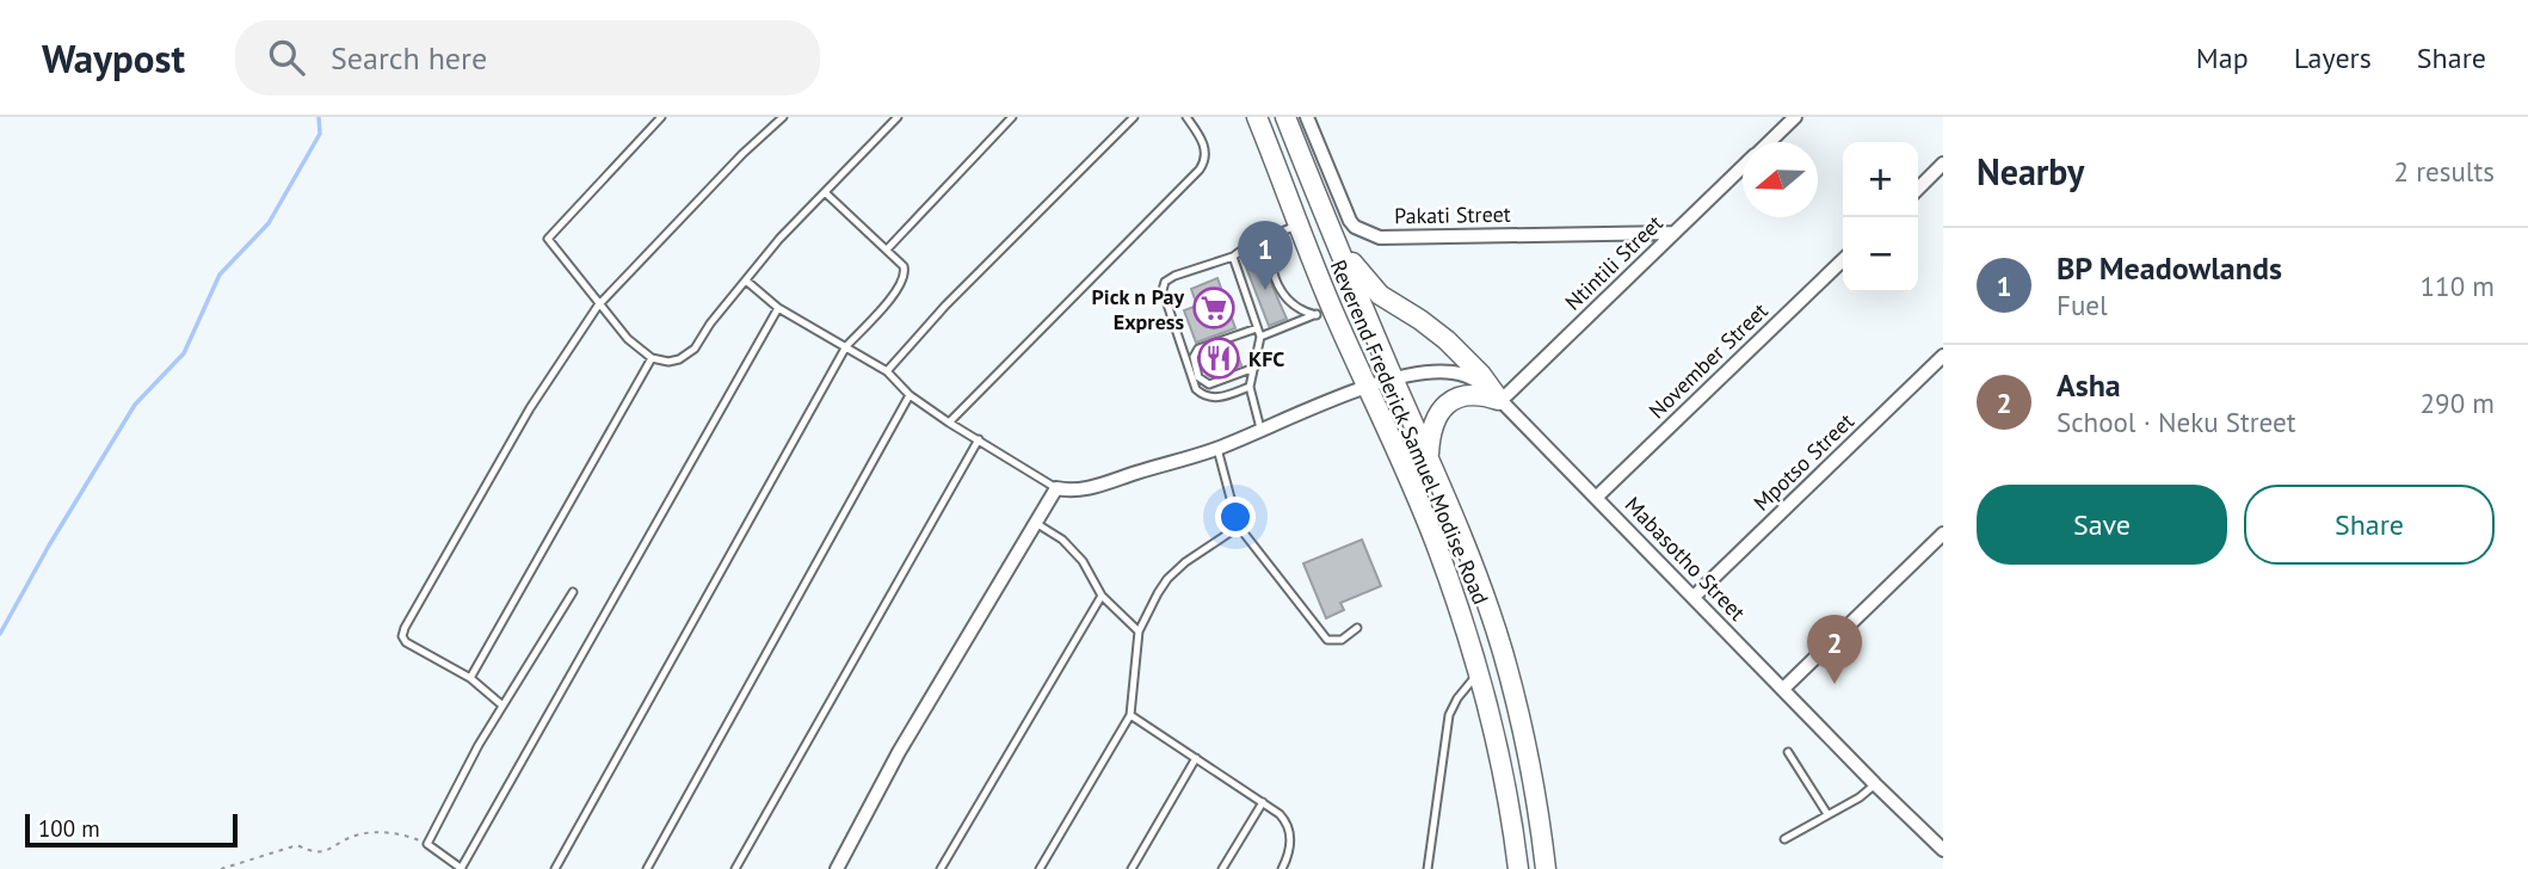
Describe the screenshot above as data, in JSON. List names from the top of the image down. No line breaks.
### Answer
{"streets":{"main road":["Reverend Frederick Samuel Modise Road"],"street":["Pakati Street","Ntintili Street","November Street","Mpotso Street","Mabasotho Street"]},"crossings":[["Pakati Street","Ntintili Street"],["Ntintili Street","Mabasotho Street"],["November Street","Mabasotho Street"],["Reverend Frederick Samuel Modise Road","Mabasotho Street"],["Mpotso Street","Mabasotho Street"]],"places":{"supermarket":["Pick n Pay Express"],"restaurant":["KFC"]},"scale_bar":"100 m","north":"left","page":{"header":"Waypost","search":"Search here","nav":["Map","Layers","Share"],"heading":["Nearby","2 results"],"map_buttons":["+","−"],"pins":["1","2"],"list":[{"mark":"1","name":"BP Meadowlands","note":"Fuel","value":"110 m"},{"mark":"2","name":"Asha","note":"School · Neku Street","value":"290 m"}],"buttons":["Save","Share"],"scale":"100 m"}}
